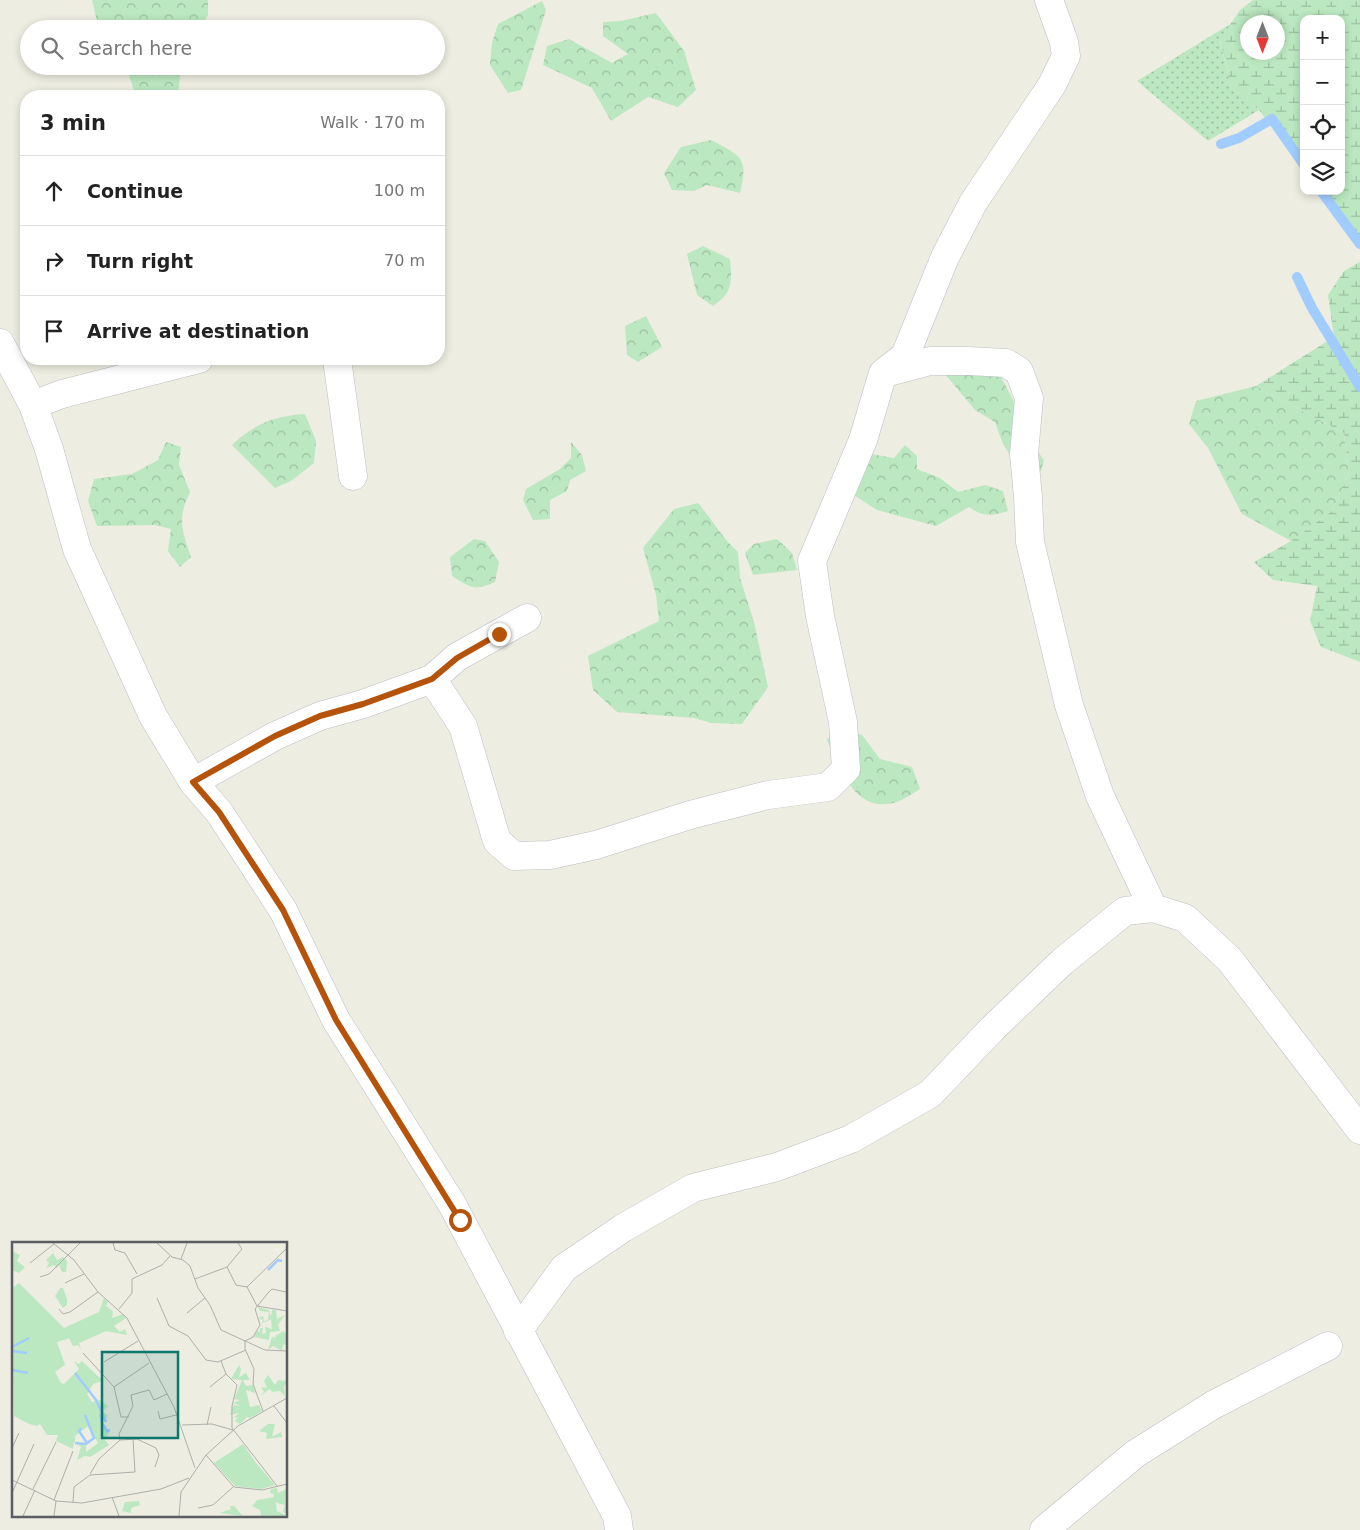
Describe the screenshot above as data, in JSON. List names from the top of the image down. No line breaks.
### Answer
{"north":"bottom","page":{"map_buttons":["+","−"],"search":"Search here","heading":["3 min","Walk · 170 m"],"list":[["Continue","100 m"],["Turn right","70 m"],"Arrive at destination"]}}
